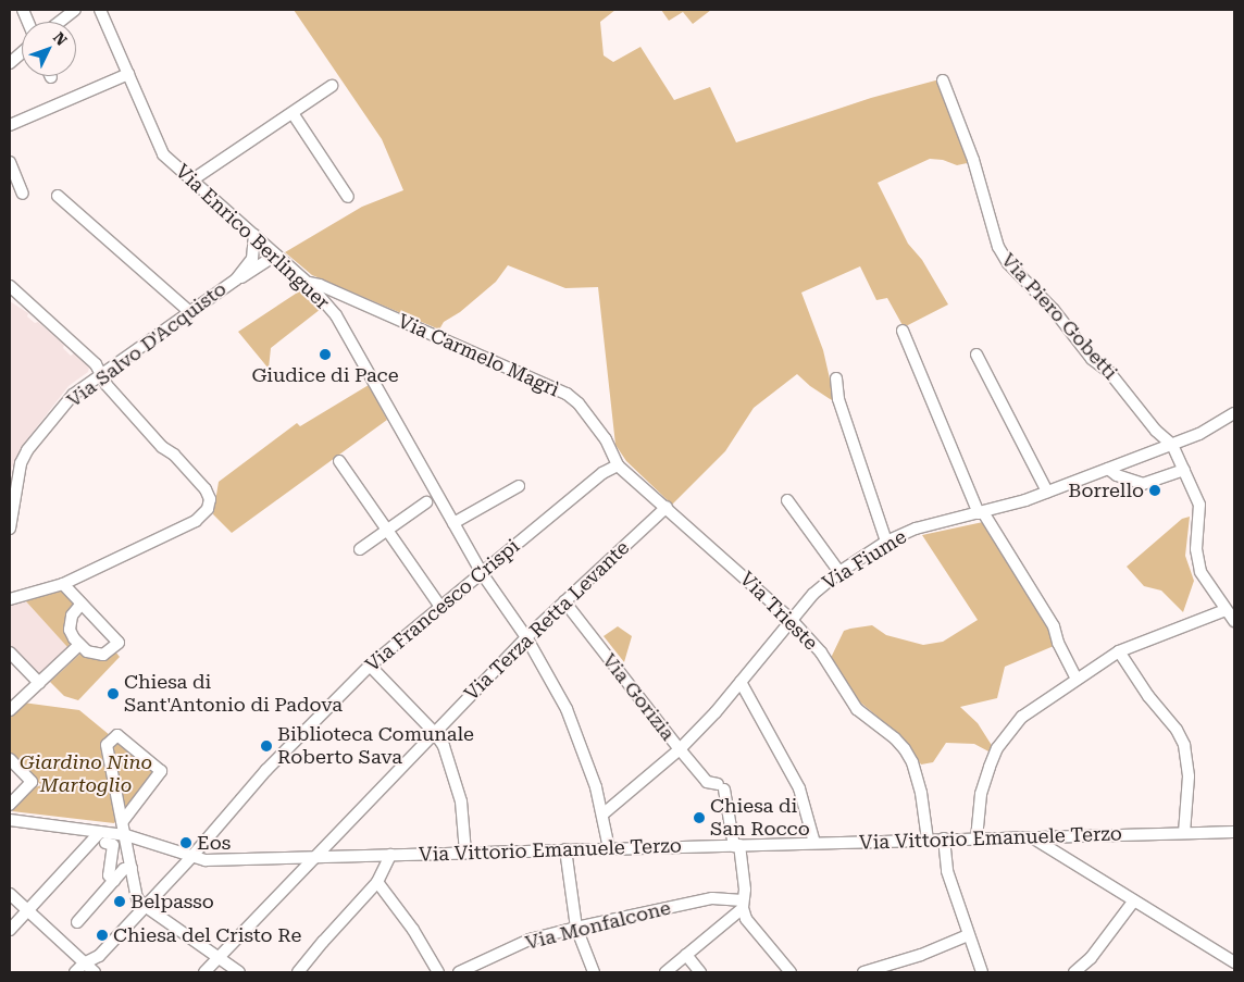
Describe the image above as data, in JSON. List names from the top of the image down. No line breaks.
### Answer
{"streets":{"street":["Via Enrico Berlinguer","Via Piero Gobetti","Via Salvo D'Acquisto","Via Carmelo Magrì","Via Fiume","Via Francesco Crispi","Via Trieste","Via Terza Retta Levante","Via Gorizia","Via Vittorio Emanuele Terzo","Via Monfalcone"]},"crossings":[["Via Enrico Berlinguer","Via Carmelo Magrì"],["Via Enrico Berlinguer","Via Fiume"],["Via Enrico Berlinguer","Via Francesco Crispi"],["Via Enrico Berlinguer","Via Terza Retta Levante"],["Via Enrico Berlinguer","Via Vittorio Emanuele Terzo"],["Via Piero Gobetti","Via Fiume"],["Via Carmelo Magrì","Via Francesco Crispi"],["Via Carmelo Magrì","Via Trieste"],["Via Fiume","Via Trieste"],["Via Fiume","Via Gorizia"],["Via Francesco Crispi","Via Trieste"],["Via Francesco Crispi","Via Vittorio Emanuele Terzo"],["Via Trieste","Via Terza Retta Levante"],["Via Trieste","Via Vittorio Emanuele Terzo"],["Via Terza Retta Levante","Via Gorizia"],["Via Terza Retta Levante","Via Vittorio Emanuele Terzo"],["Via Gorizia","Via Vittorio Emanuele Terzo"],["Via Gorizia","Via Monfalcone"]],"parks":["Giardino Nino Martoglio"],"places":["Giudice di Pace","Borrello","Chiesa di Sant'Antonio di Padova","Biblioteca Comunale Roberto Sava","Chiesa di San Rocco","Eos","Belpasso","Chiesa del Cristo Re"],"north":"top right"}
